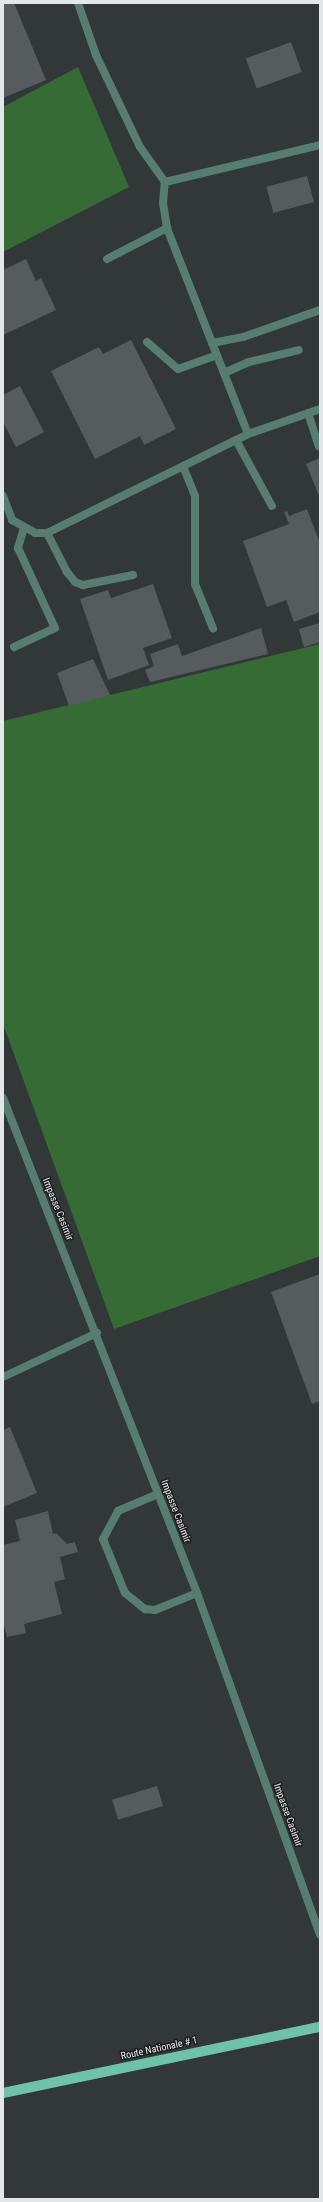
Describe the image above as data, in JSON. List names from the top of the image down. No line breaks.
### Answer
{"streets":{"main road":["Route Nationale # 1"],"street":["Impasse Casimir"]}}
